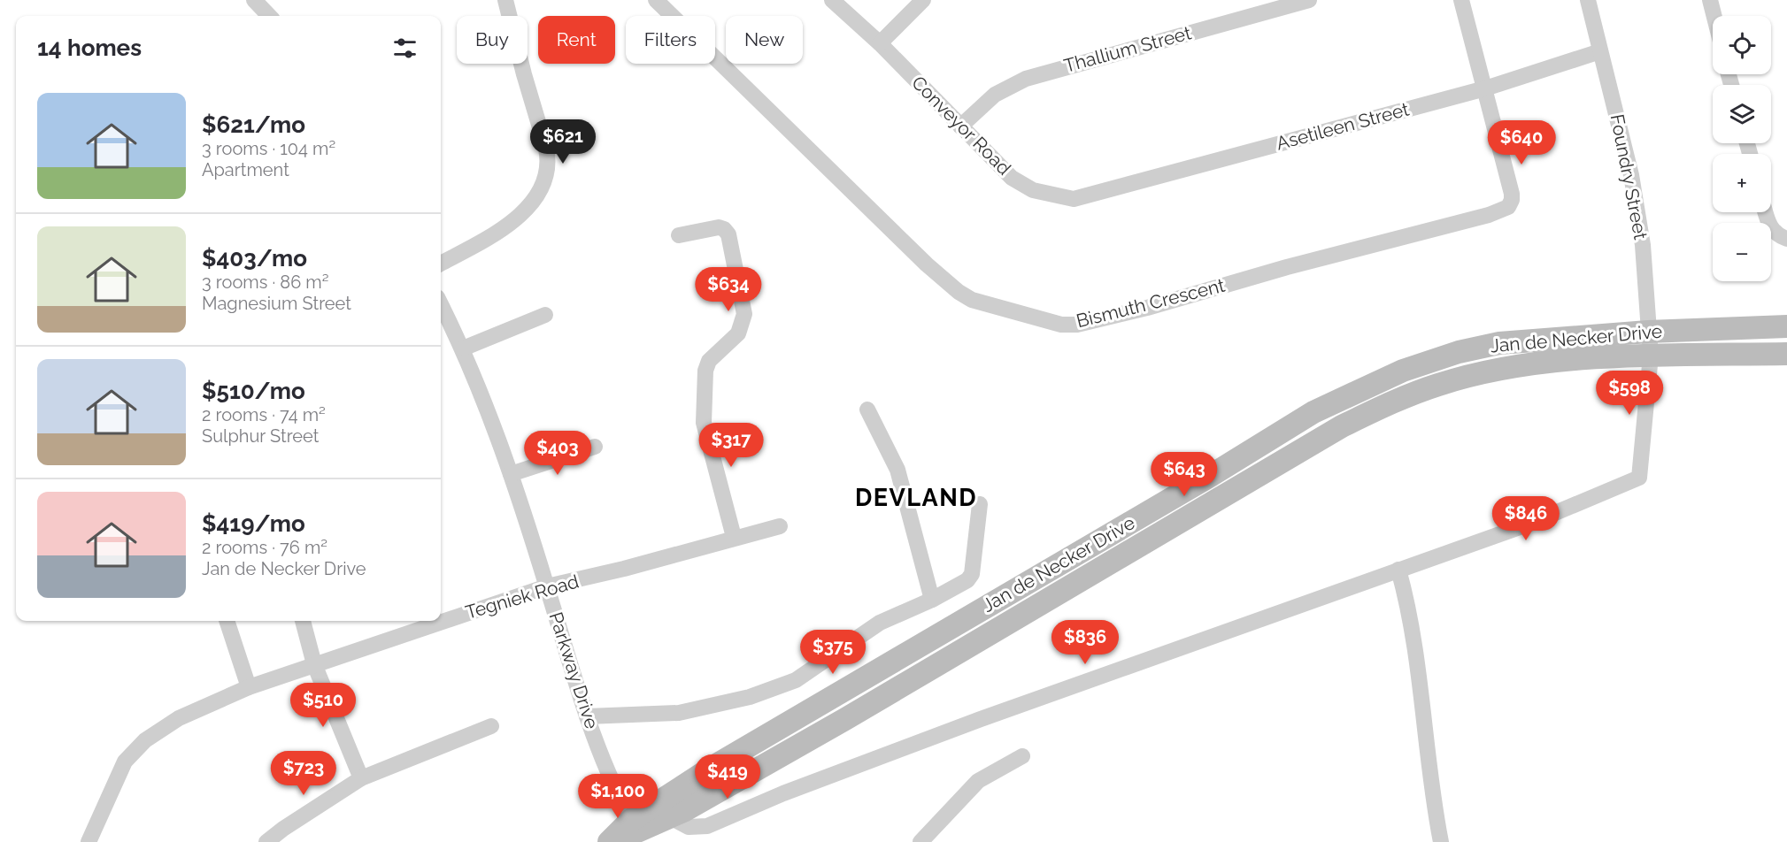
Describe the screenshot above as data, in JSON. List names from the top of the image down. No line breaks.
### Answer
{"streets":{"main road":["Jan de Necker Drive"],"street":["Thallium Street","Conveyor Road","Asetileen Street","Foundry Street","Bismuth Crescent","Tegniek Road","Parkway Drive"]},"crossings":[["Thallium Street","Conveyor Road"],["Conveyor Road","Asetileen Street"],["Asetileen Street","Foundry Street"],["Asetileen Street","Bismuth Crescent"],["Foundry Street","Jan de Necker Drive"],["Jan de Necker Drive","Parkway Drive"],["Tegniek Road","Parkway Drive"]],"districts":["DEVLAND"],"page":{"map_buttons":["+","−"],"chip":["Buy","Rent","Filters","New"],"heading":"14 homes","list":[{"name":"$621/mo","note":"3 rooms · 104 m² · Apartment"},{"name":"$403/mo","note":"3 rooms · 86 m² · Magnesium Street"},{"name":"$510/mo","note":"2 rooms · 74 m² · Sulphur Street"},{"name":"$419/mo","note":"2 rooms · 76 m² · Jan de Necker Drive"}],"price":["$621","$640","$634","$598","$317","$403","$643","$846","$836","$375","$510","$723","$419","$1,100"]}}
